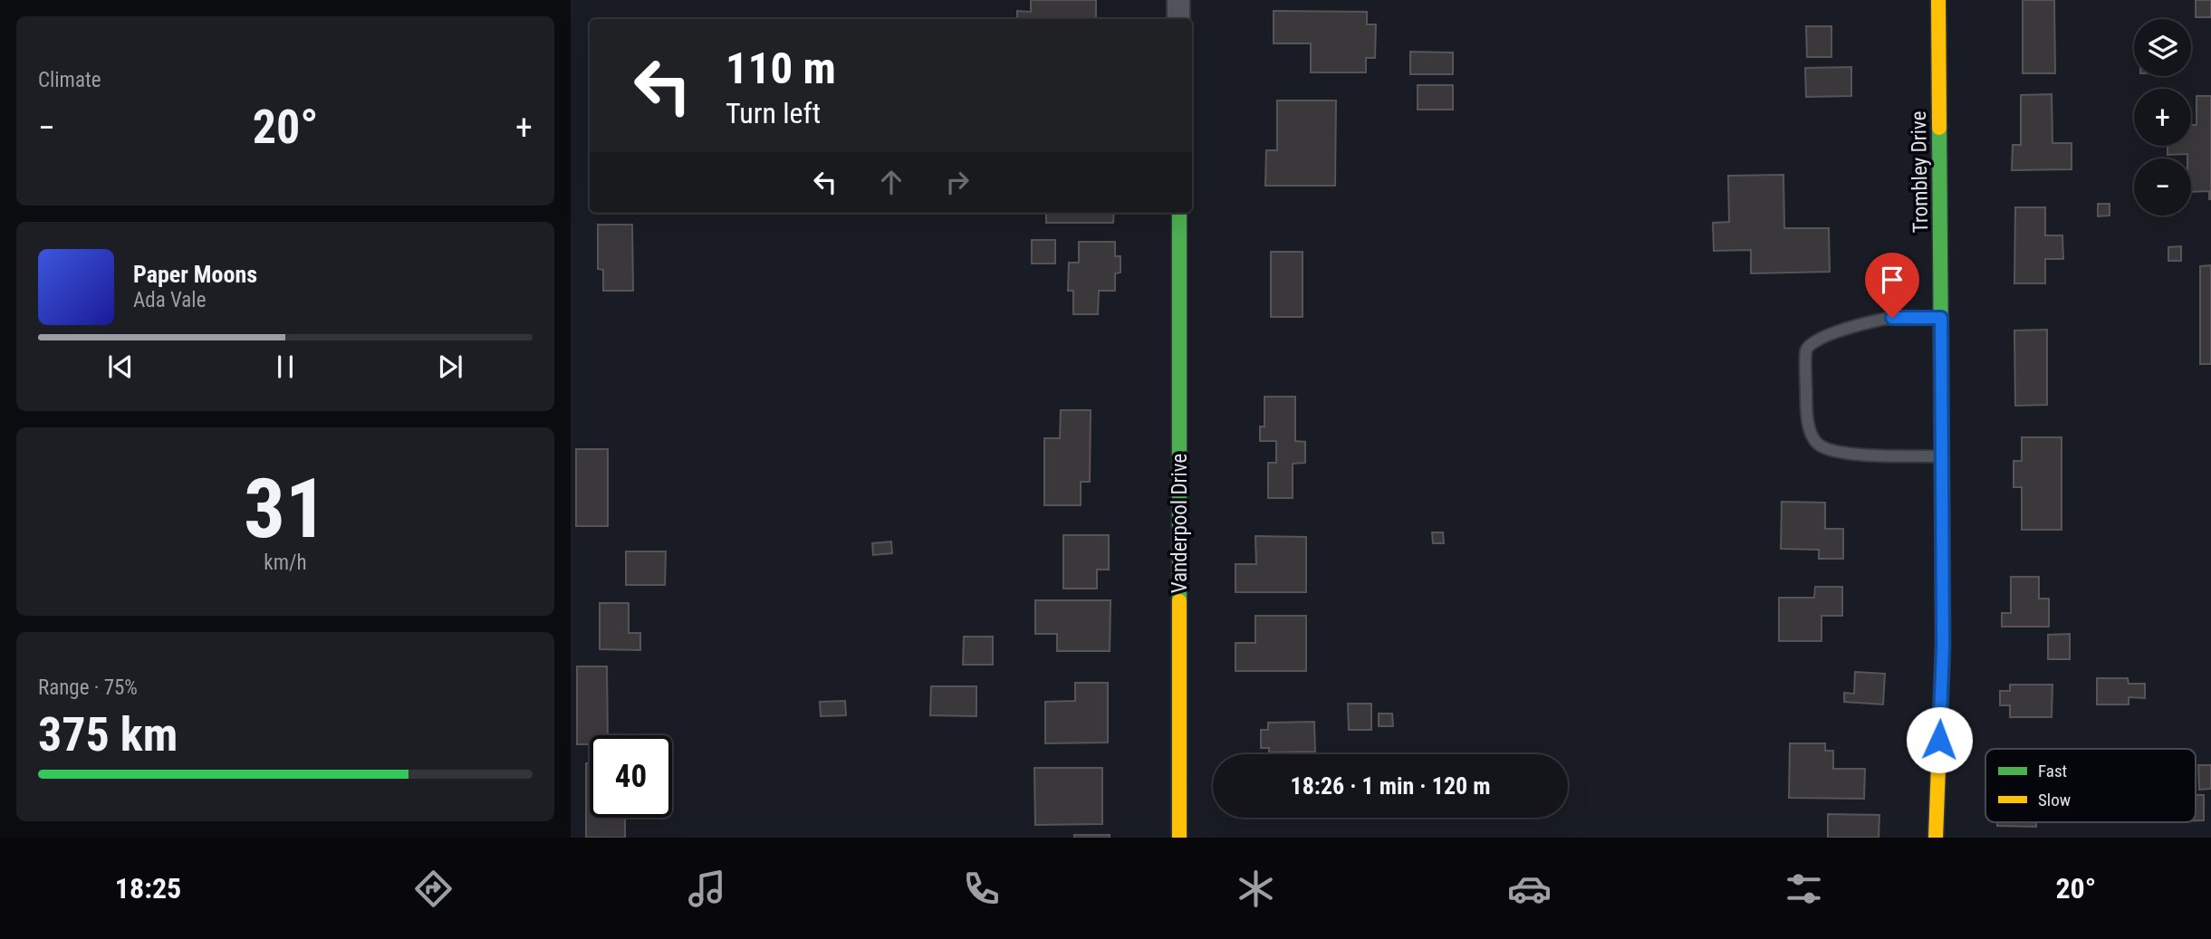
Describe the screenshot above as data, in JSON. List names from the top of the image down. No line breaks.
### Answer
{"streets":{"street":["Trombley Drive","Vanderpool Drive"]},"legend":["Fast","Slow"],"page":{"tile":["Climate",["31","km/h"],["Range · 75%","375 km"]],"map_buttons":["+","−"],"turn":["110 m","Turn left"],"heat":["−","20°","+"],"song":["Paper Moons","Ada Vale"],"limit":"40","trip":"18:26 · 1 min · 120 m","tabs":["18:25","20°"]}}
